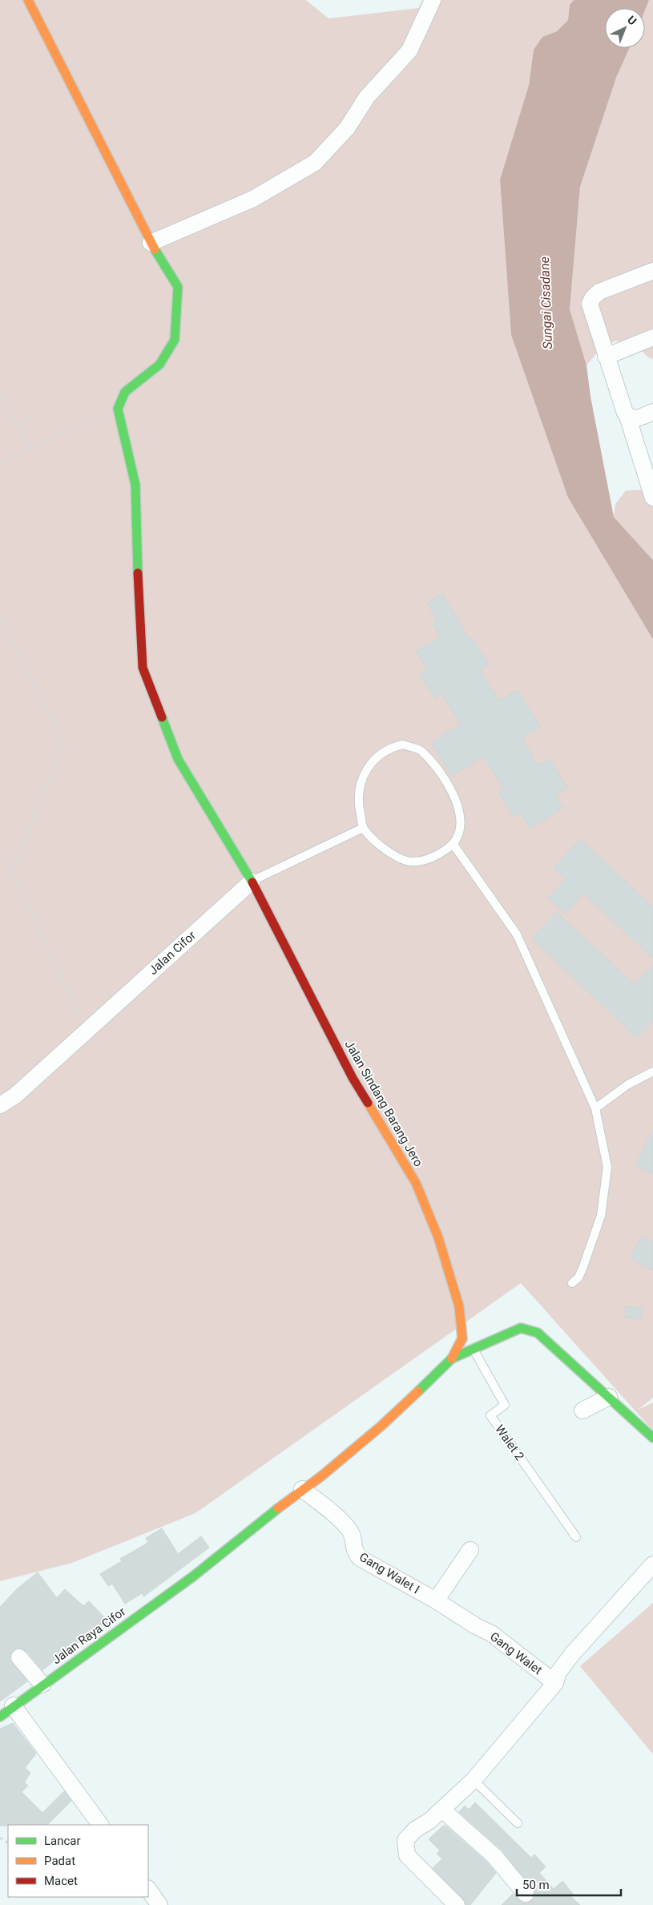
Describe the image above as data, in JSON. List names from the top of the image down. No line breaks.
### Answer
{"streets":{"street":["Jalan Cifor","Jalan Sindang Barang Jero","Gang Walet I","Jalan Raya Cifor","Gang Walet"],"lane":["Walet 2"]},"crossings":[["Jalan Cifor","Jalan Sindang Barang Jero"],["Jalan Sindang Barang Jero","Jalan Raya Cifor"],["Gang Walet I","Jalan Raya Cifor"],["Gang Walet I","Gang Walet"]],"water":["Sungai Cisadane"],"legend":["Lancar","Padat","Macet"],"scale_bar":"50 m","north":"top right"}
